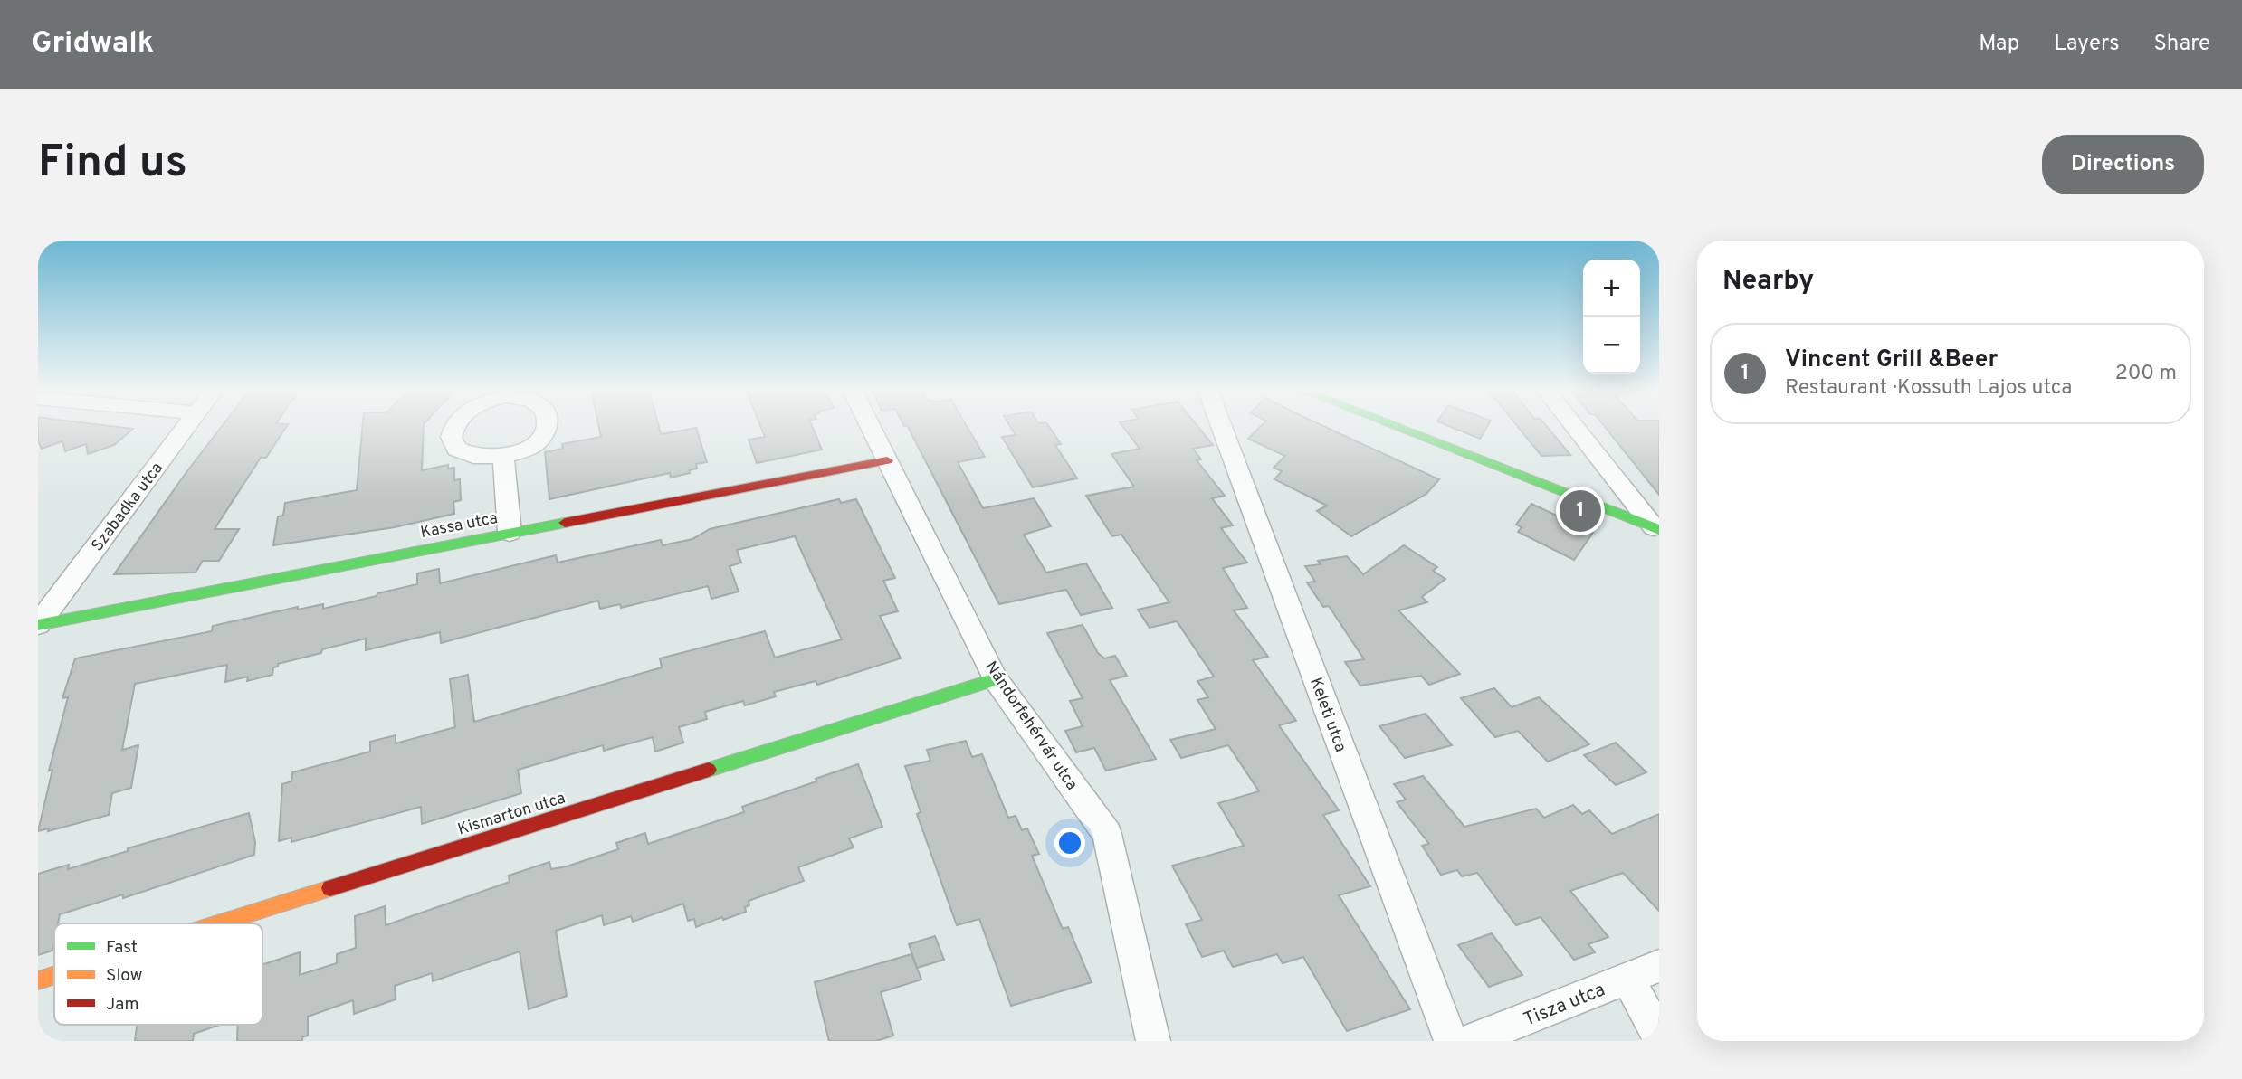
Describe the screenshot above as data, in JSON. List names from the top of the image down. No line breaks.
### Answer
{"streets":{"street":["Szabadka utca","Kassa utca","Keleti utca","Nándorfehérvár utca","Kismarton utca","Tisza utca"]},"crossings":[["Szabadka utca","Kassa utca"],["Kassa utca","Nándorfehérvár utca"],["Nándorfehérvár utca","Kismarton utca"]],"legend":["Fast","Slow","Jam"],"page":{"header":"Gridwalk","nav":["Map","Layers","Share"],"buttons":"Directions","title":"Find us","heading":"Nearby","map_buttons":["+","−"],"list":[{"mark":"1","name":"Vincent Grill &Beer","note":"Restaurant · Kossuth Lajos utca","value":"200 m"}],"pins":"1"}}
